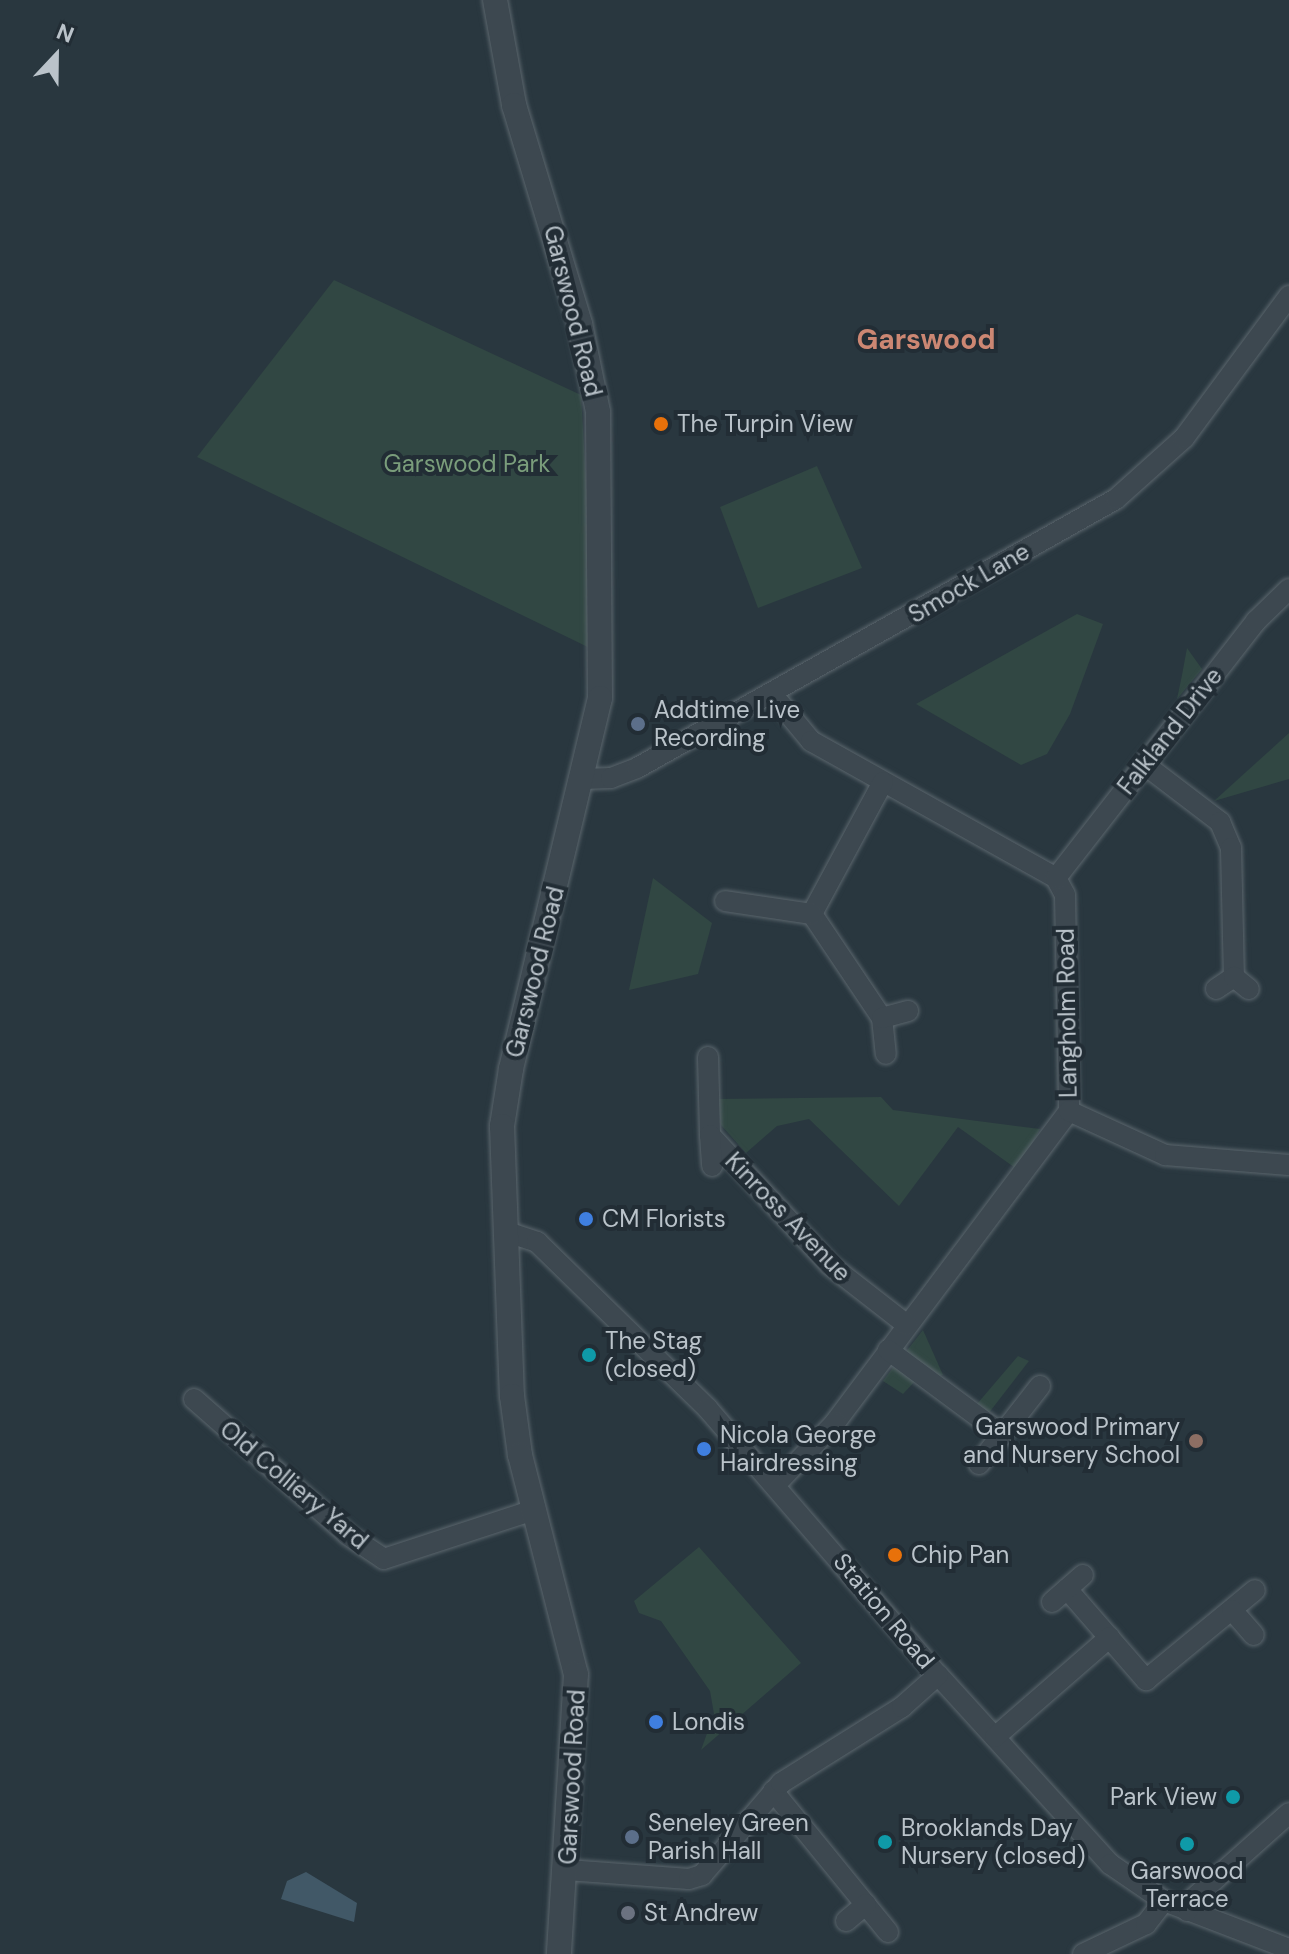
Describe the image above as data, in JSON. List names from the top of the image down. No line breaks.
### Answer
{"streets":{"street":["Garswood Road","Smock Lane","Falkland Drive","Langholm Road","Kinross Avenue","Old Colliery Yard","Station Road"]},"crossings":[["Garswood Road","Smock Lane"],["Garswood Road","Old Colliery Yard"],["Garswood Road","Station Road"],["Falkland Drive","Langholm Road"],["Langholm Road","Kinross Avenue"],["Langholm Road","Station Road"]],"districts":["Garswood"],"parks":["Garswood Park"],"places":["The Turpin View","Addtime Live Recording","CM Florists","The Stag (closed)","Garswood Primary and Nursery School","Nicola George Hairdressing","Chip Pan","Londis","Park View","Seneley Green Parish Hall","Brooklands Day Nursery (closed)","Garswood Terrace","St Andrew"],"north":"top"}
